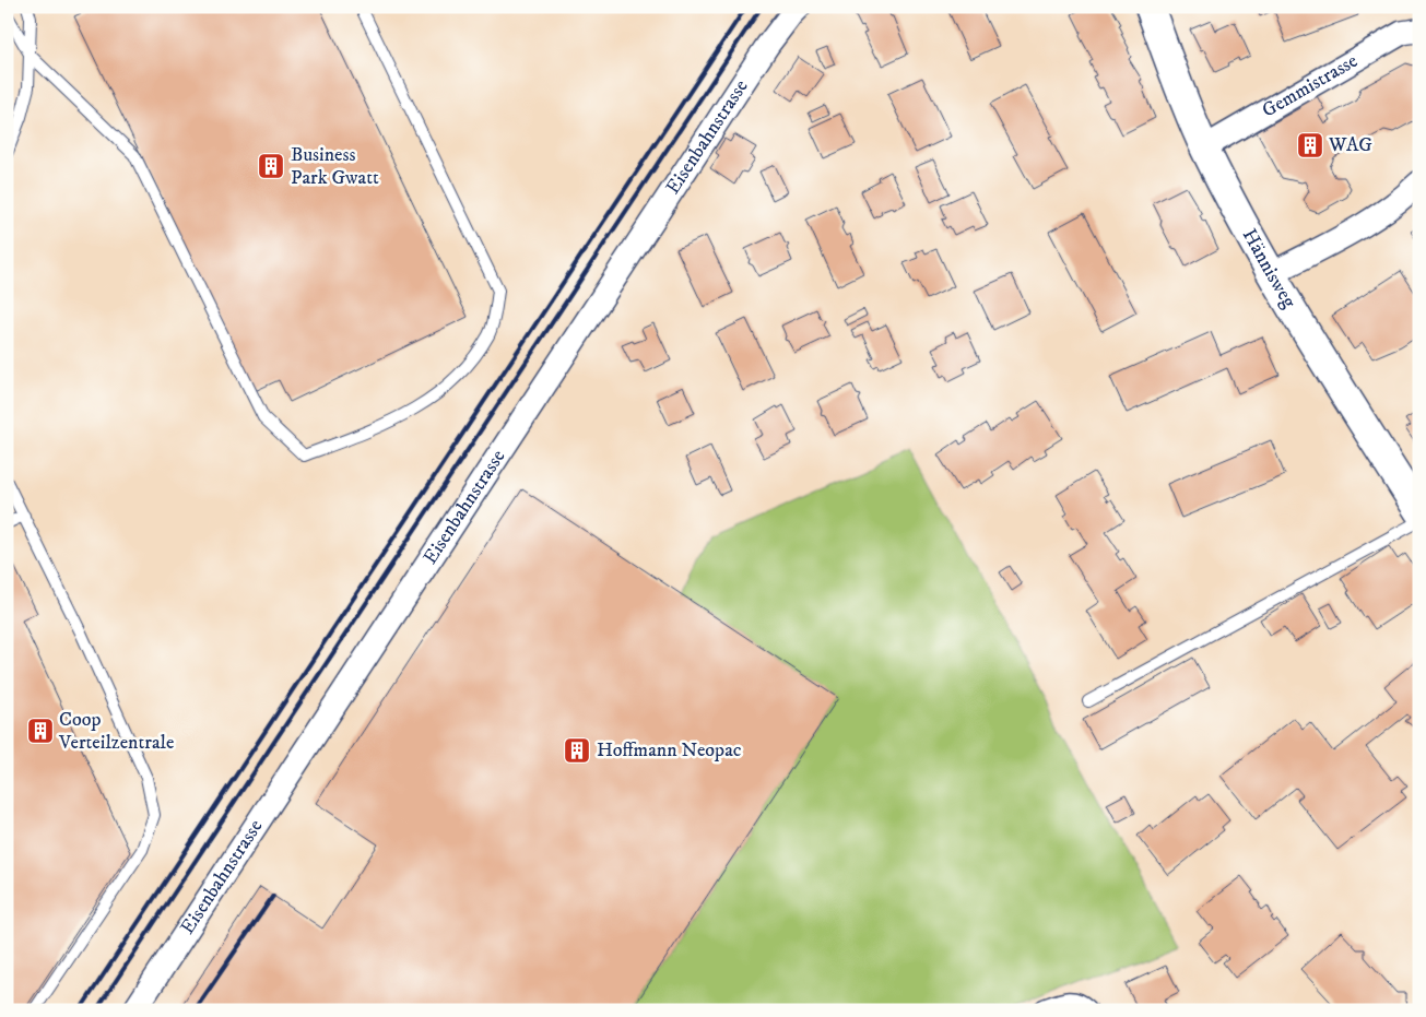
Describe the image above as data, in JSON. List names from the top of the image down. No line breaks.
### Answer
{"streets":{"street":["Gemmistrasse","Eisenbahnstrasse","Hännisweg"]},"crossings":[["Gemmistrasse","Hännisweg"]],"places":{"building":["WAG","Business Park Gwatt","Coop Verteilzentrale","Hoffmann Neopac"]}}
